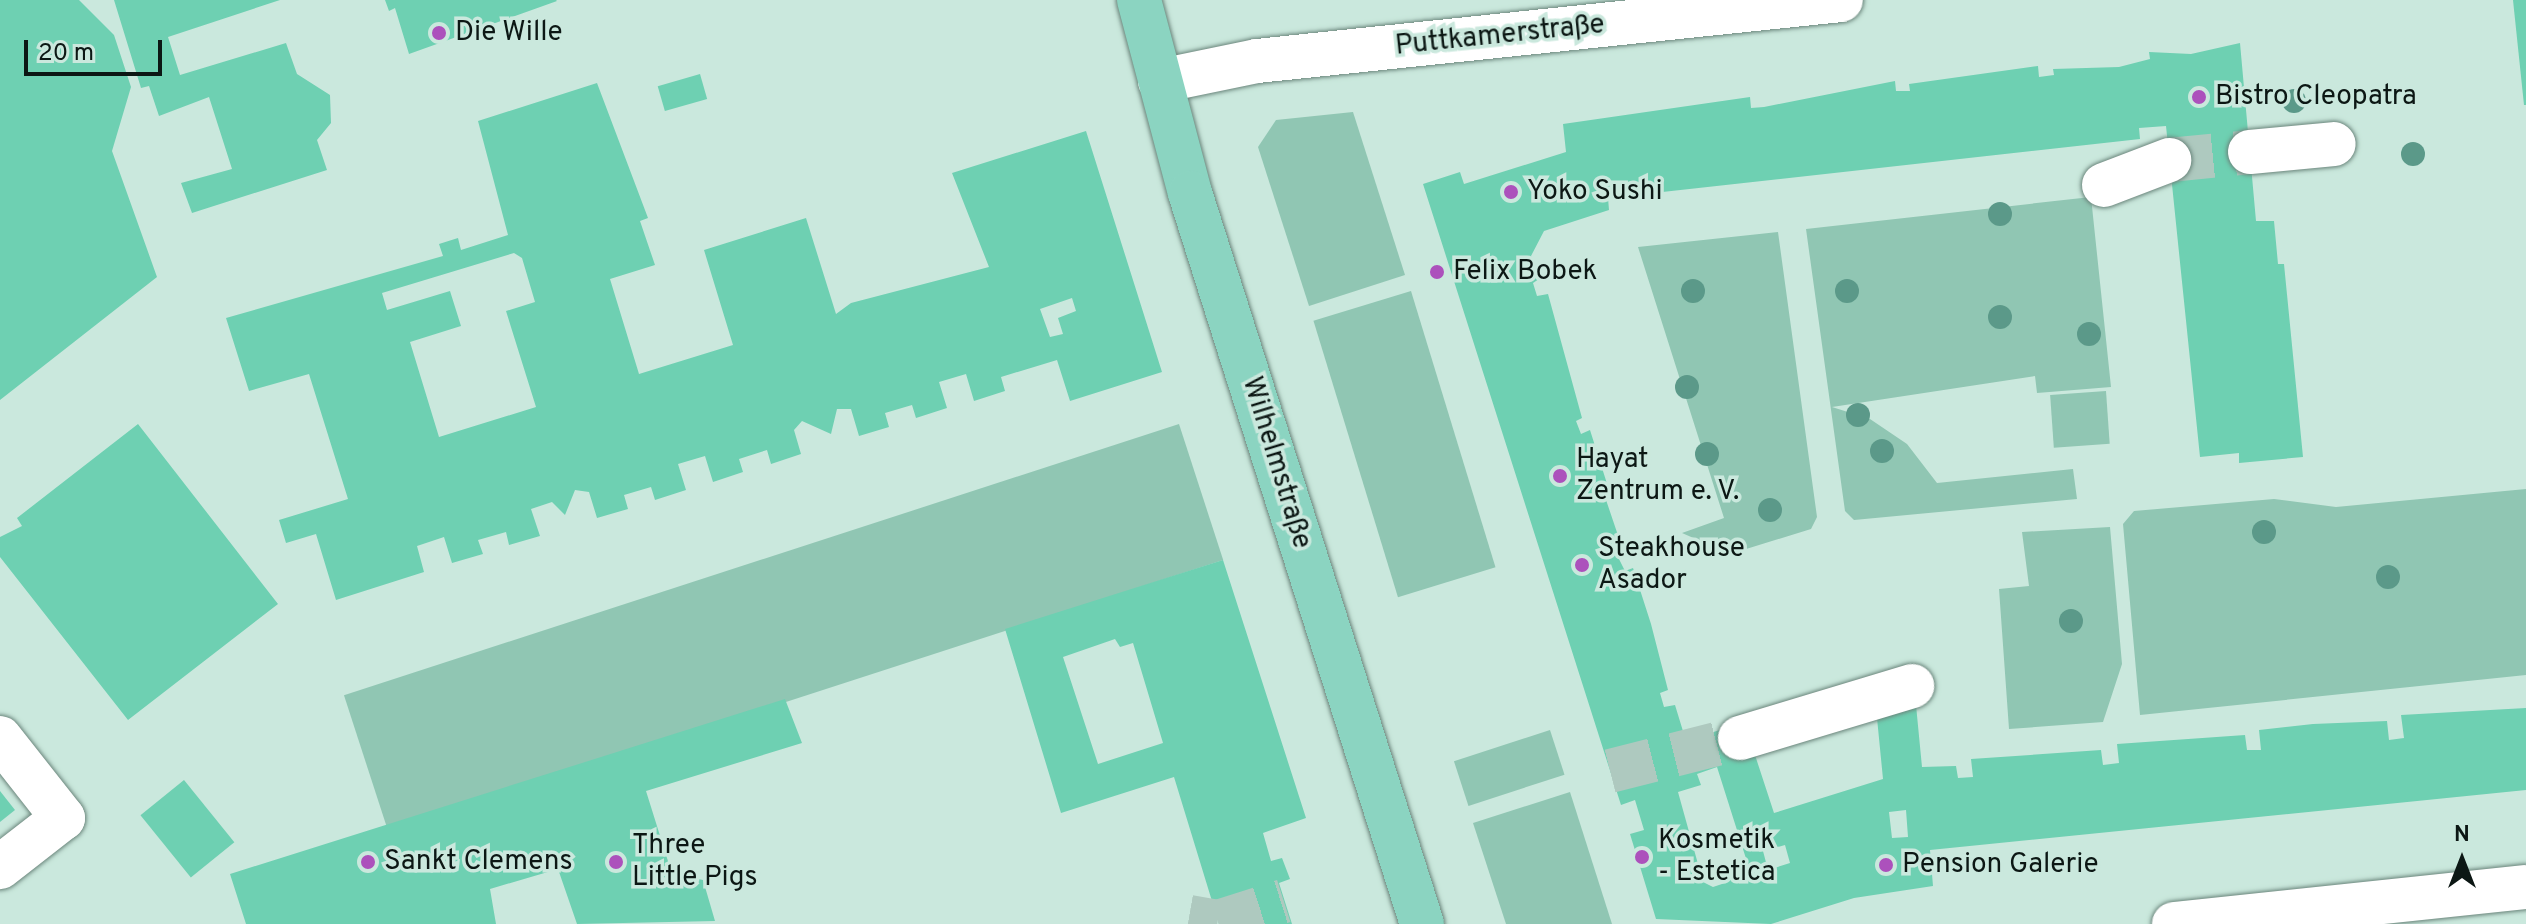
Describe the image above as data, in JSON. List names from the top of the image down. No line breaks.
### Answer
{"streets":{"main road":["Wilhelmstraße"],"street":["Puttkamerstraße"]},"crossings":[["Puttkamerstraße","Wilhelmstraße"]],"places":["Die Wille","Bistro Cleopatra","Yoko Sushi","Felix Bobek","Hayat Zentrum e. V.","Steakhouse Asador","Kosmetik - Estetica","Sankt Clemens","Three Little Pigs","Pension Galerie"],"scale_bar":"20 m","north":"top"}
